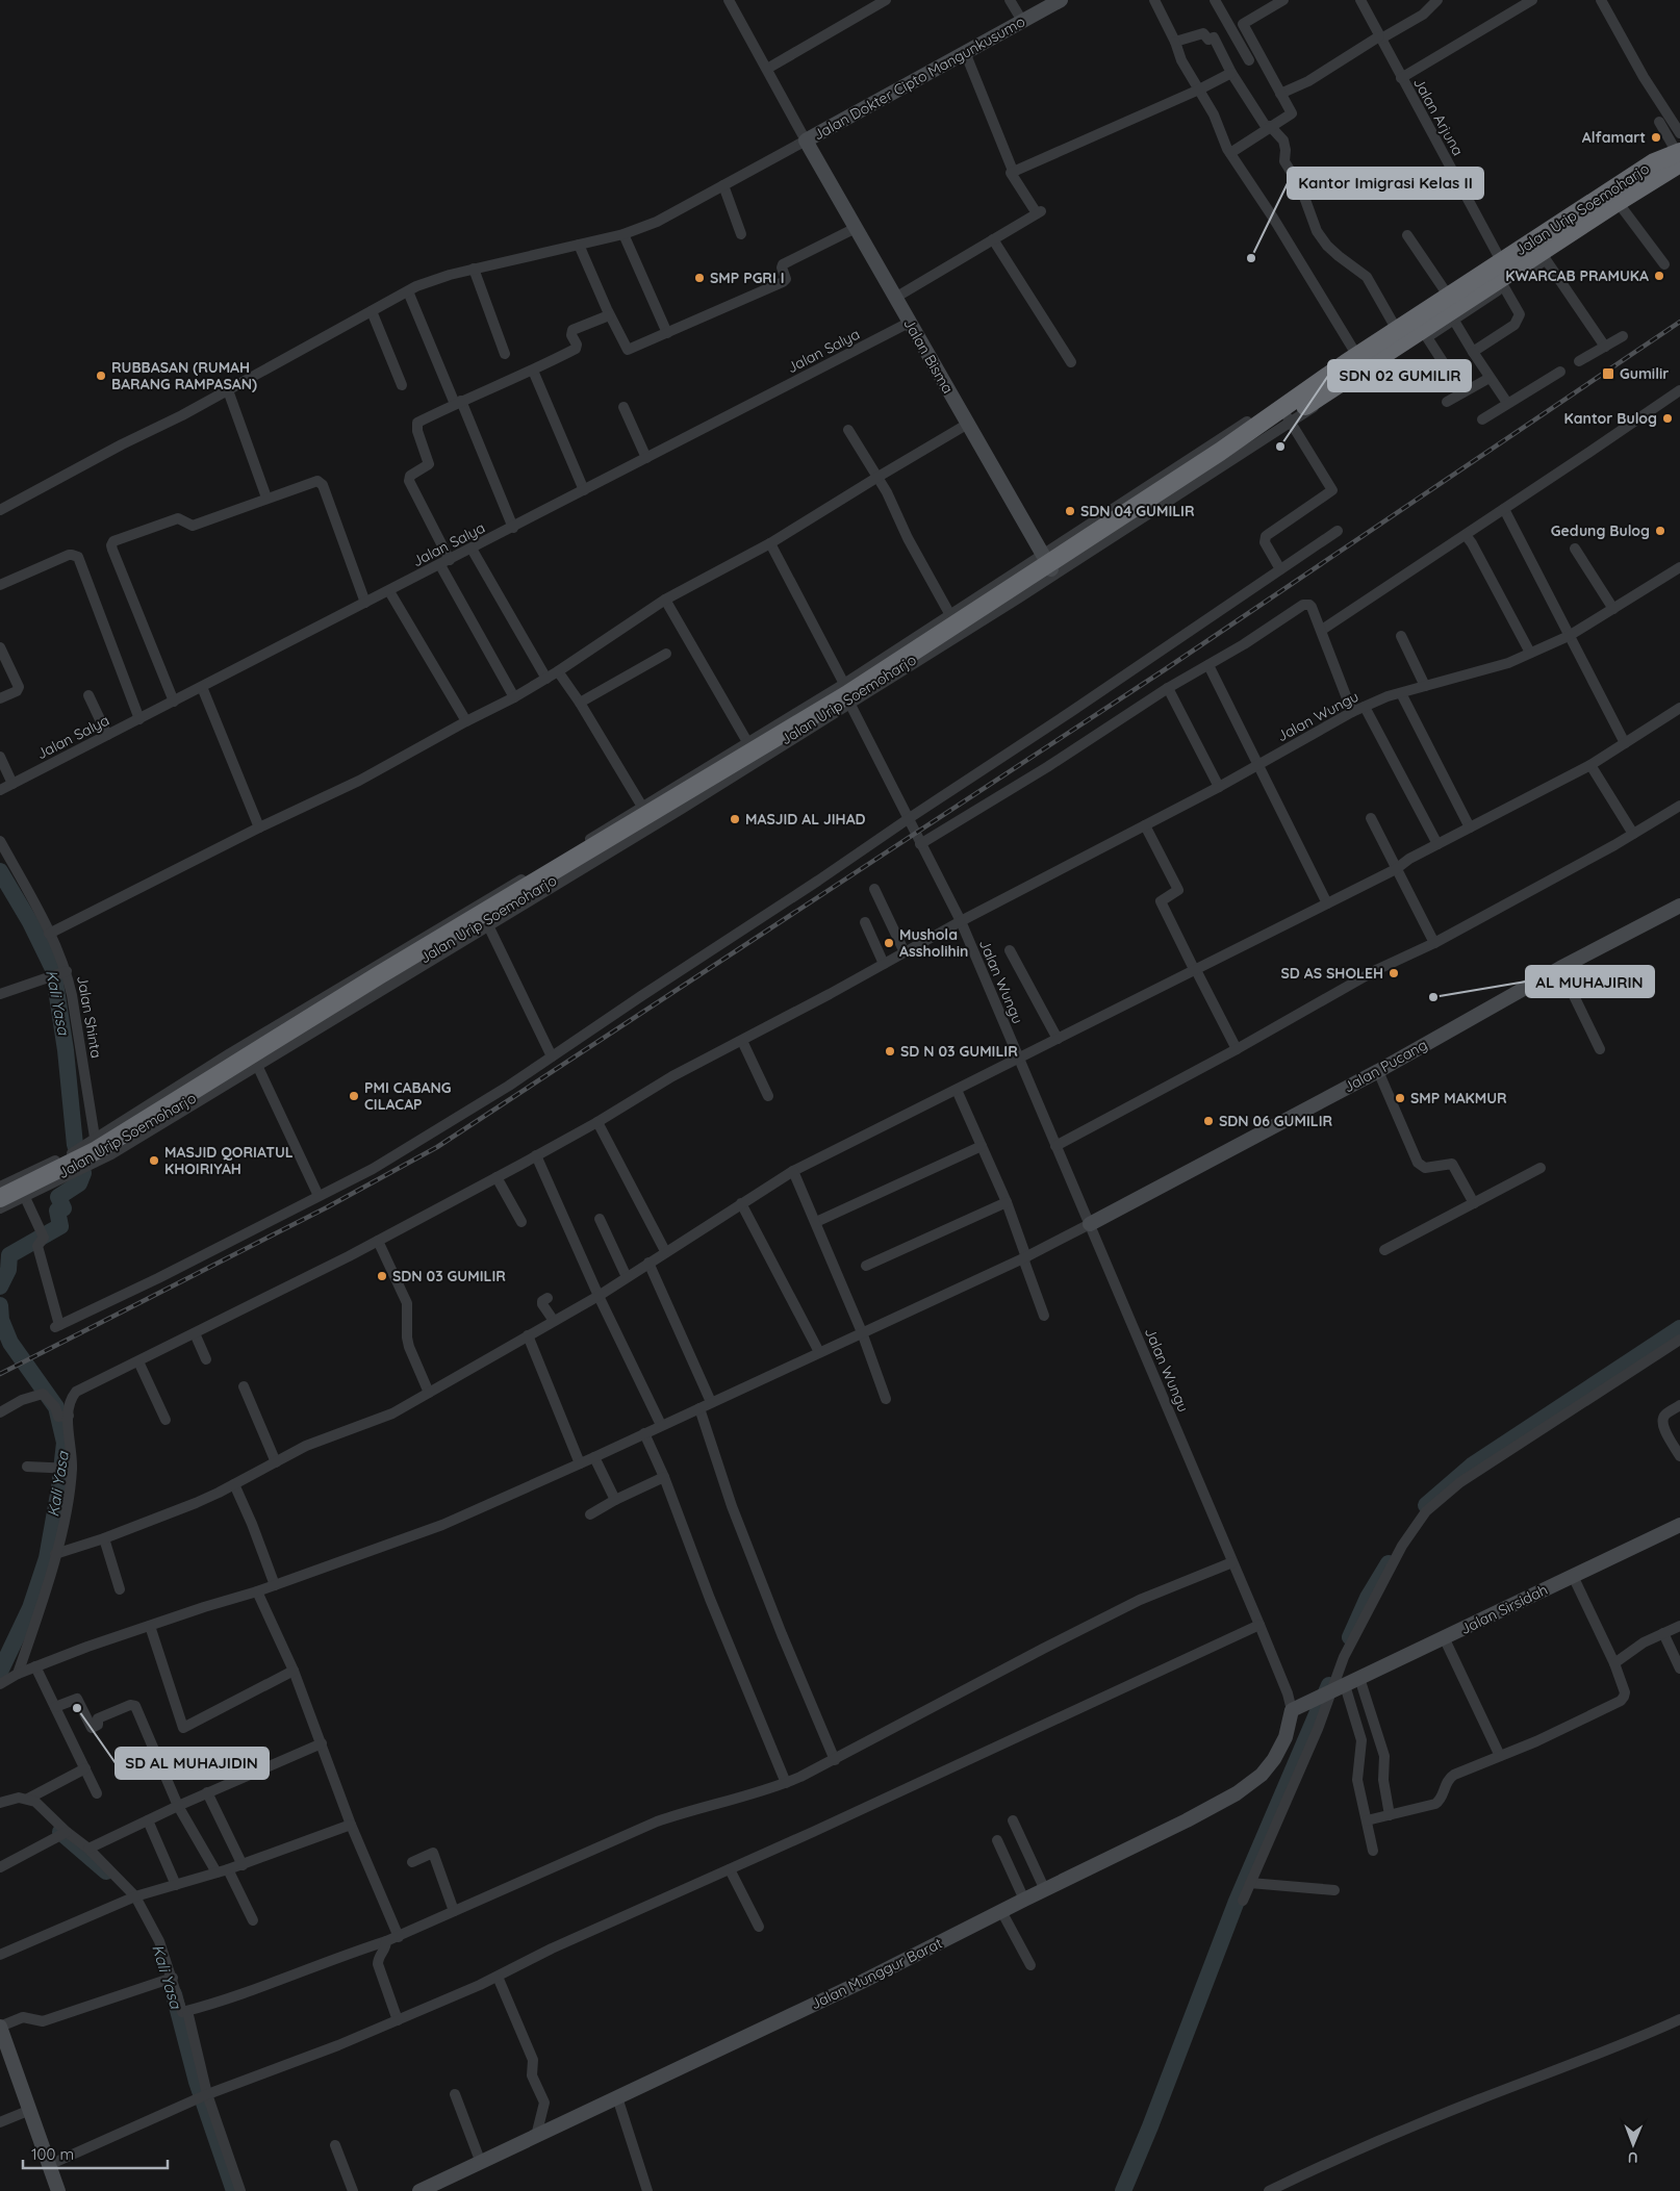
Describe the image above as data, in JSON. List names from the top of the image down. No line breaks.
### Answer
{"streets":{"highway":["Jalan Urip Soemoharjo"],"street":["Jalan Dokter Cipto Mangunkusumo","Jalan Arjuna","Jalan Salya","Jalan Bisma","Jalan Wungu","Jalan Shinta","Jalan Pucang","Jalan Sirsidah","Jalan Munggur Barat"]},"crossings":[["Jalan Dokter Cipto Mangunkusumo","Jalan Bisma"],["Jalan Arjuna","Jalan Urip Soemoharjo"],["Jalan Urip Soemoharjo","Jalan Bisma"],["Jalan Urip Soemoharjo","Jalan Shinta"],["Jalan Salya","Jalan Bisma"],["Jalan Wungu","Jalan Pucang"],["Jalan Wungu","Jalan Sirsidah"],["Jalan Wungu","Jalan Munggur Barat"],["Jalan Sirsidah","Jalan Munggur Barat"]],"water":["Kali Yasa"],"places":{"other":["Alfamart","Kantor Imigrasi Kelas II","KWARCAB PRAMUKA","SMP PGRI I","RUBBASAN (RUMAH BARANG RAMPASAN)","Kantor Bulog","SDN 02 GUMILIR","SDN 04 GUMILIR","Gedung Bulog","MASJID AL JIHAD","Mushola Assholihin","SD AS SHOLEH","AL MUHAJIRIN","SD N 03 GUMILIR","PMI CABANG CILACAP","SMP MAKMUR","SDN 06 GUMILIR","MASJID QORIATUL KHOIRIYAH","SDN 03 GUMILIR","SD AL MUHAJIDIN"],"transit":["Gumilir"]},"scale_bar":"100 m","north":"bottom"}
